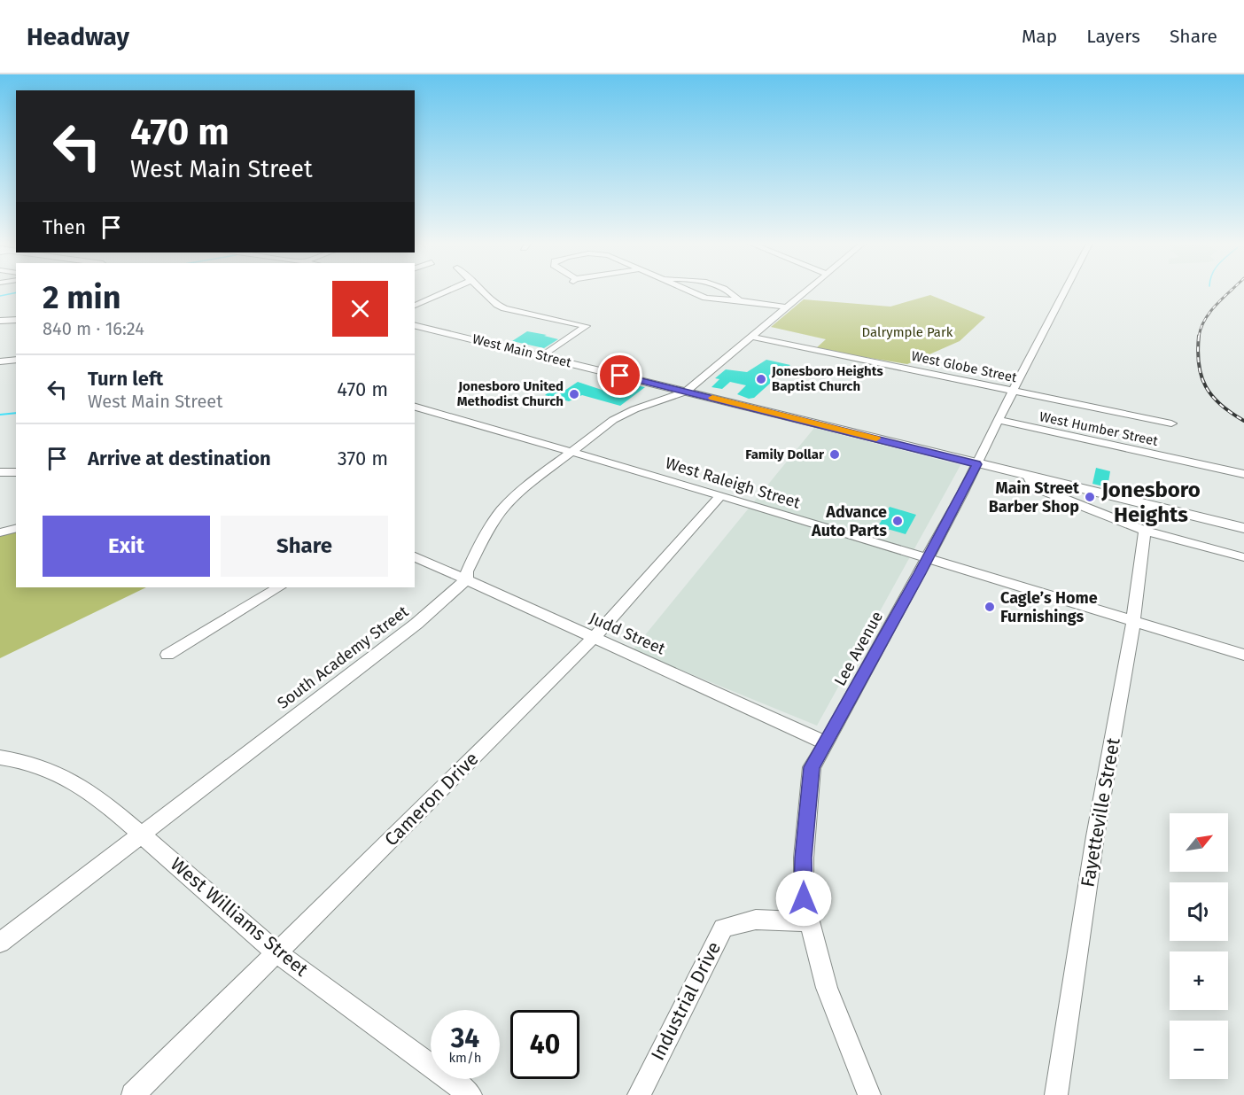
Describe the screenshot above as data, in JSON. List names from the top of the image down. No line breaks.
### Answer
{"streets":{"main road":["West Main Street"],"street":["West Globe Street","West Humber Street","West Raleigh Street","Judd Street","Lee Avenue","South Academy Street","Cameron Drive","Fayetteville Street","West Williams Street","Industrial Drive"]},"crossings":[["West Main Street","Lee Avenue"],["West Main Street","South Academy Street"],["West Globe Street","Lee Avenue"],["West Humber Street","Lee Avenue"],["West Raleigh Street","Lee Avenue"],["West Raleigh Street","South Academy Street"],["West Raleigh Street","Cameron Drive"],["West Raleigh Street","Fayetteville Street"],["Judd Street","Lee Avenue"],["Judd Street","South Academy Street"],["Judd Street","Cameron Drive"],["Lee Avenue","Industrial Drive"],["South Academy Street","West Williams Street"],["Cameron Drive","West Williams Street"]],"districts":["Jonesboro Heights"],"parks":["Dalrymple Park"],"places":["Jonesboro Heights Baptist Church","Jonesboro United Methodist Church","Family Dollar","Main Street Barber Shop","Advance Auto Parts","Cagle’s Home Furnishings"],"north":"top right","page":{"header":"Headway","nav":["Map","Layers","Share"],"turn":["470 m","West Main Street"],"then":"Then","heading":["2 min","840 m · 16:24"],"list":[{"name":"Turn left","note":"West Main Street","value":"470 m"},{"name":"Arrive at destination","value":"370 m"}],"buttons":["Exit","Share"],"map_buttons":["+","−"],"speed":"34 km/h","limit":"40"}}
